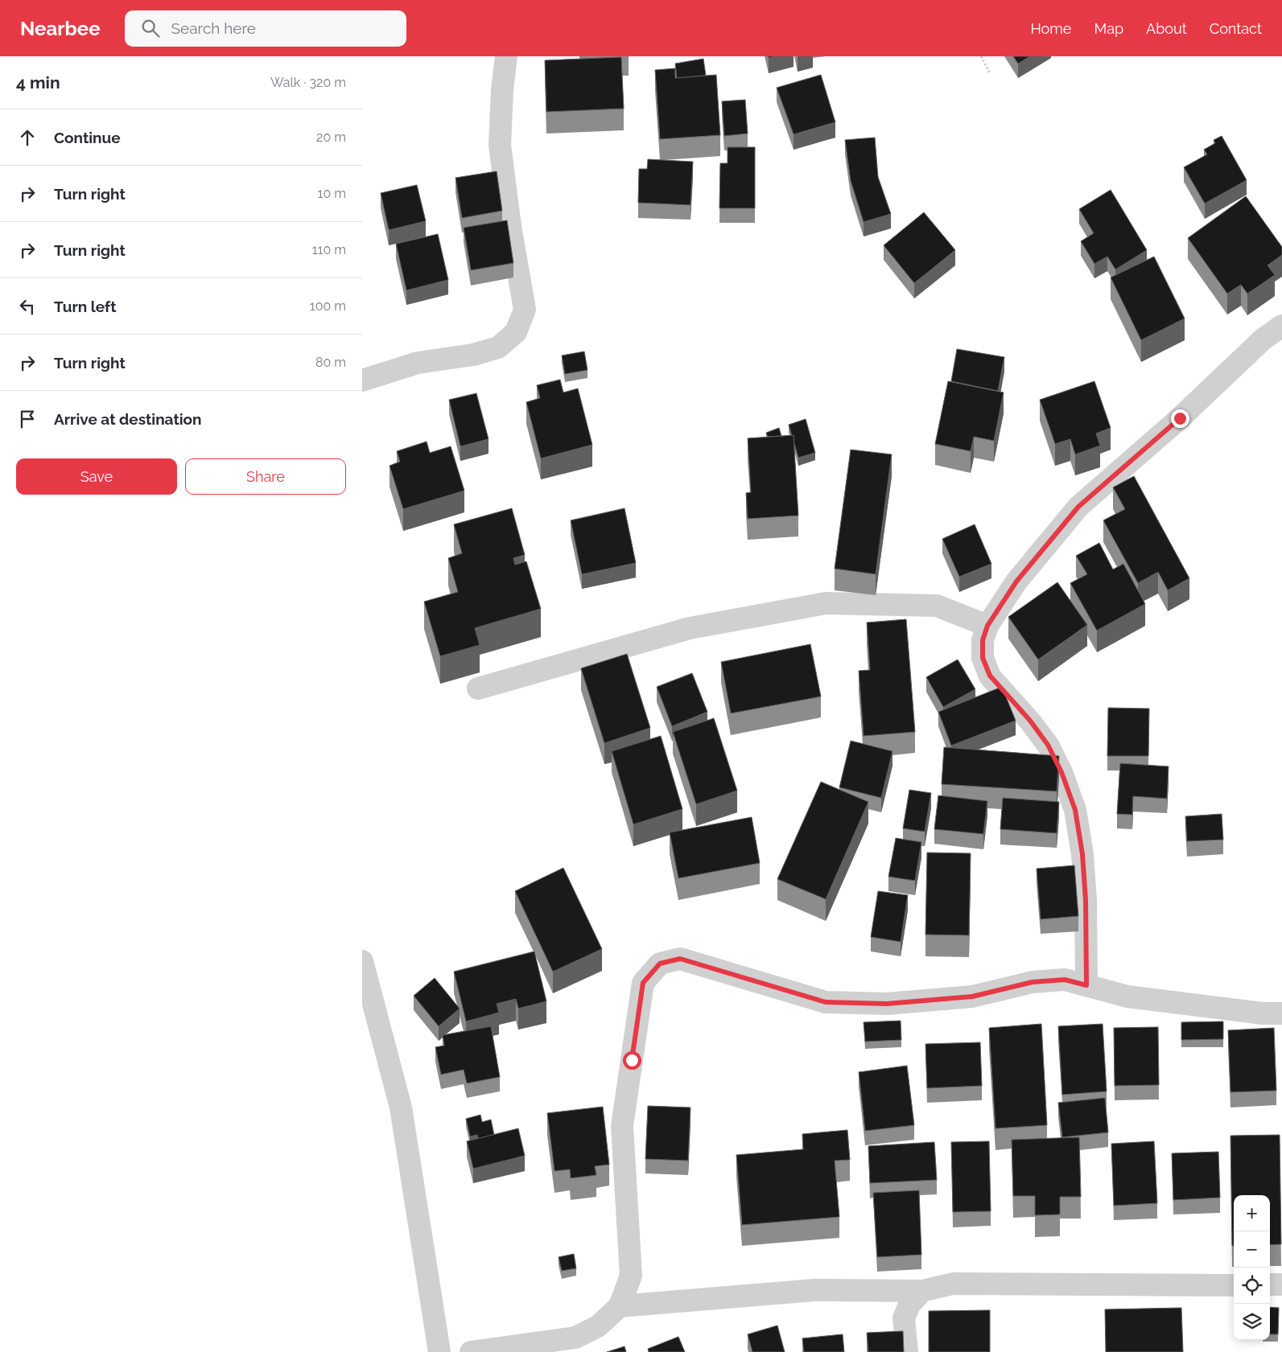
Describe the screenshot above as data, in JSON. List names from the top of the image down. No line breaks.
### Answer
{"page":{"header":"Nearbee","search":"Search here","nav":["Home","Map","About","Contact"],"heading":["4 min","Walk · 320 m"],"list":[["Continue","20 m"],["Turn right","10 m"],["Turn right","110 m"],["Turn left","100 m"],["Turn right","80 m"],"Arrive at destination"],"buttons":["Save","Share"],"map_buttons":["+","−"]}}
